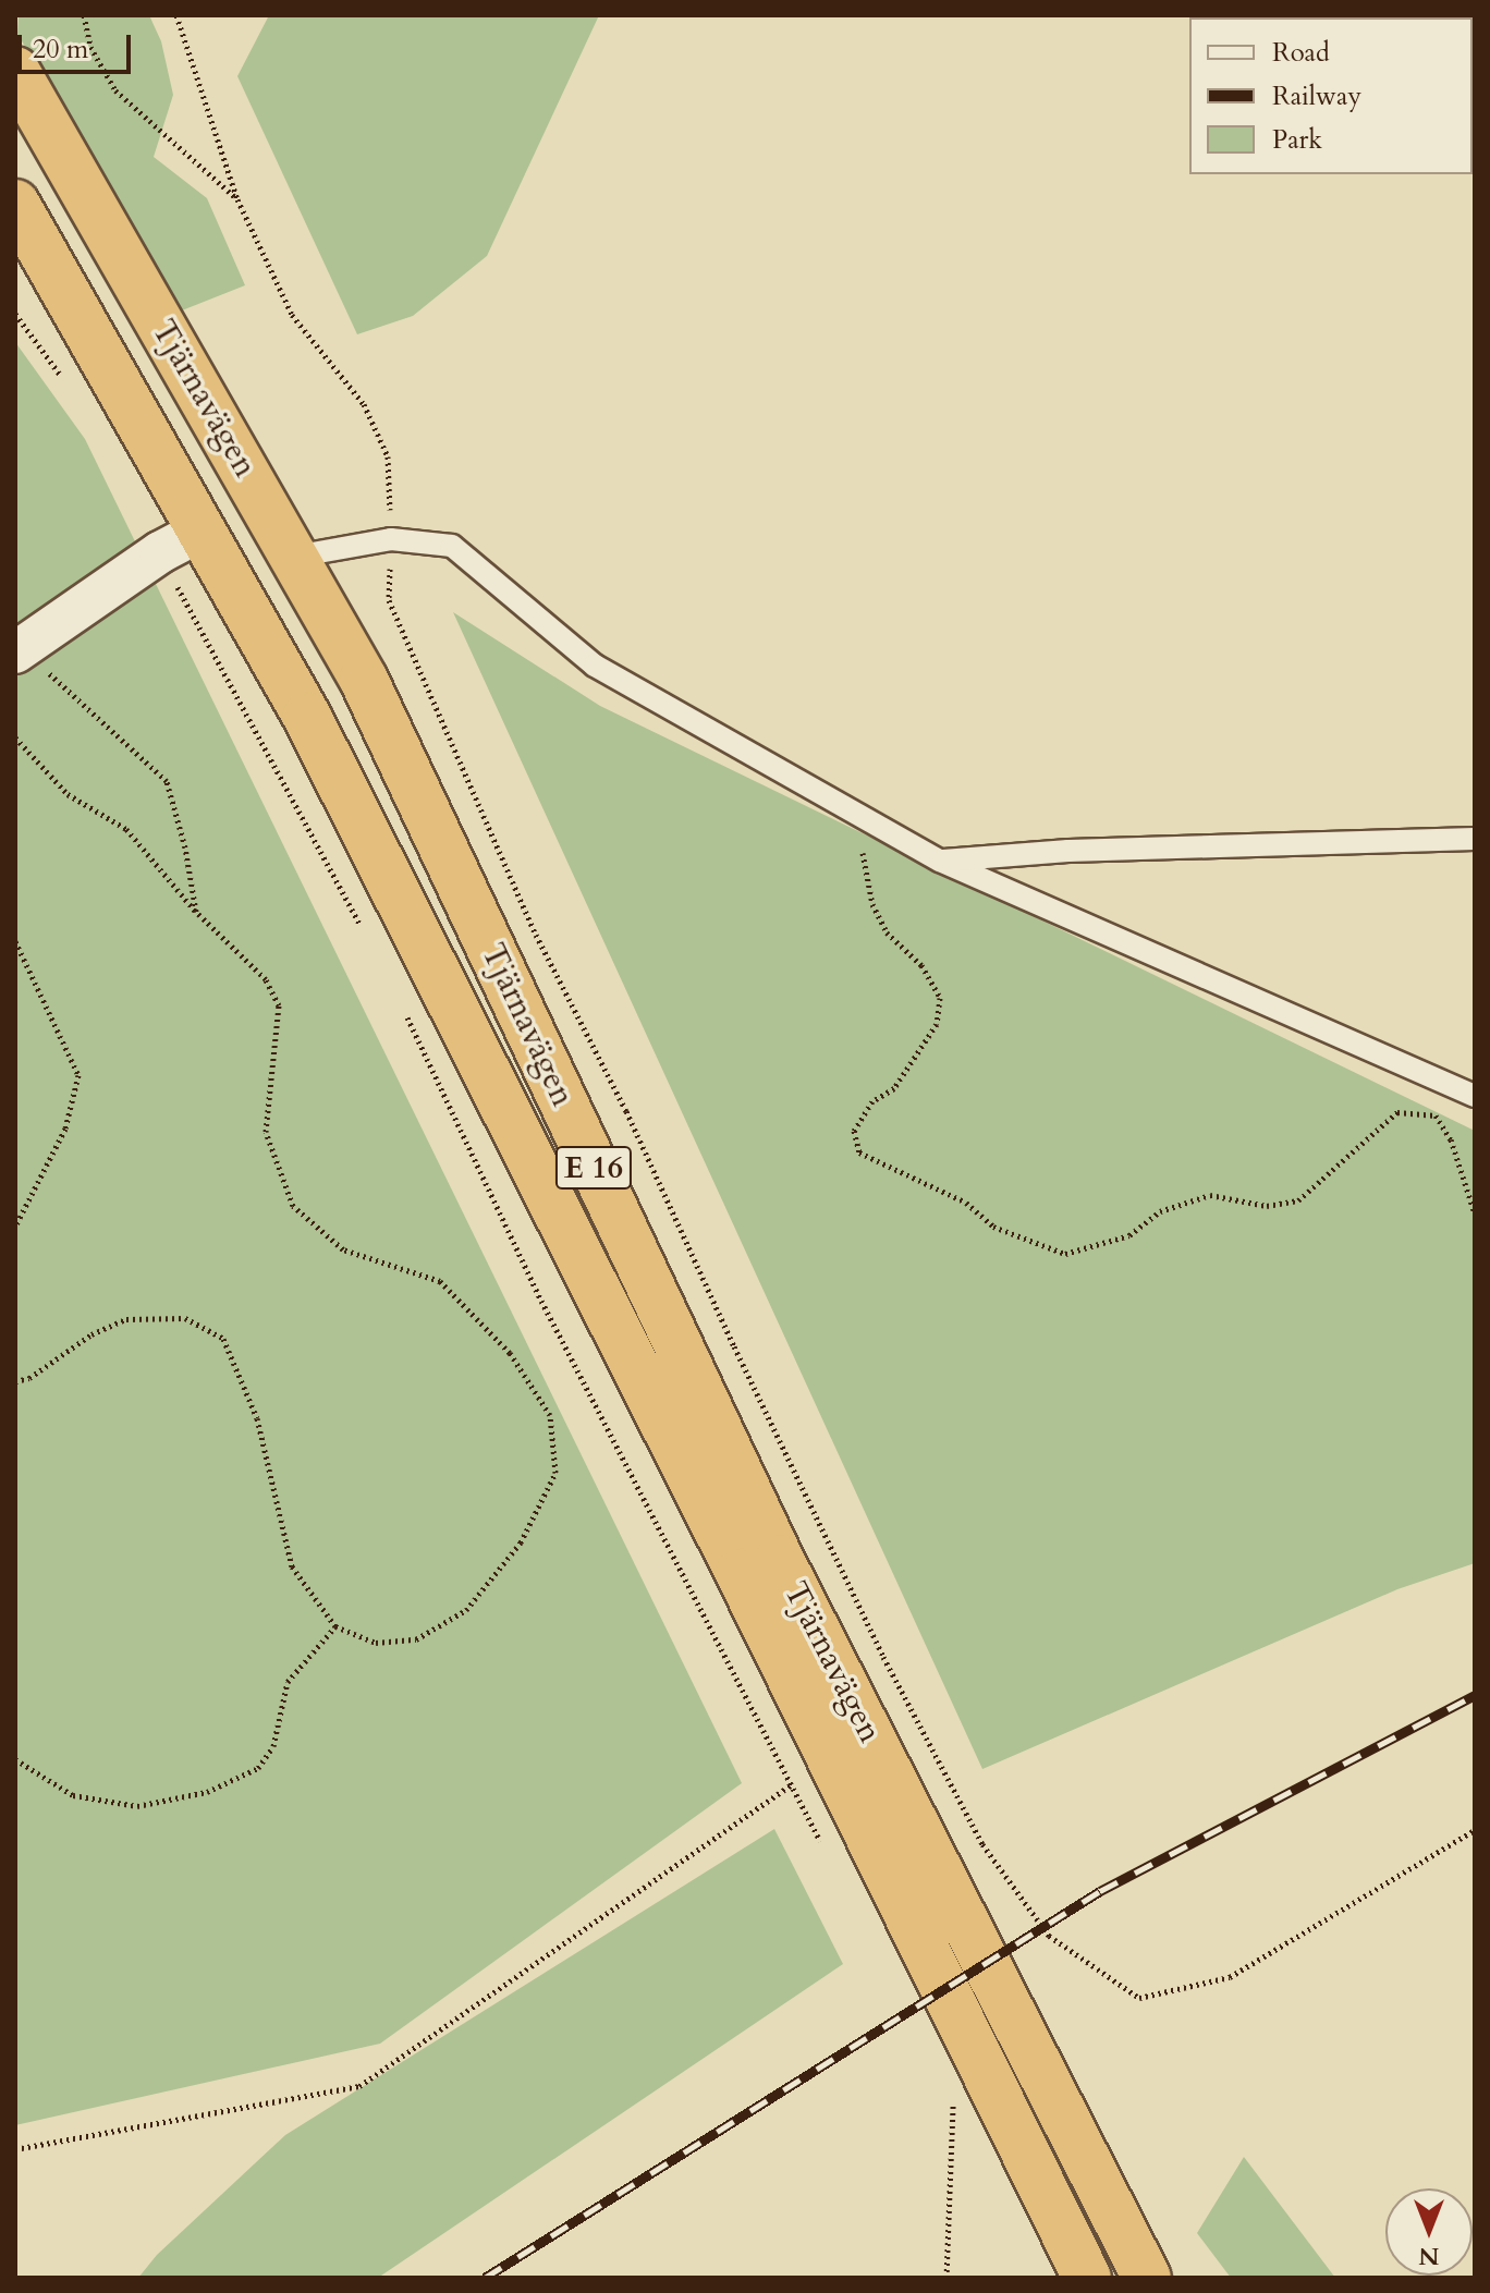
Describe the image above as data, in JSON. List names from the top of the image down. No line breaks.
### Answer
{"streets":{"highway":["Tjärnavägen","E 16"]},"legend":["Road","Railway","Park"],"scale_bar":"20 m","north":"bottom"}
